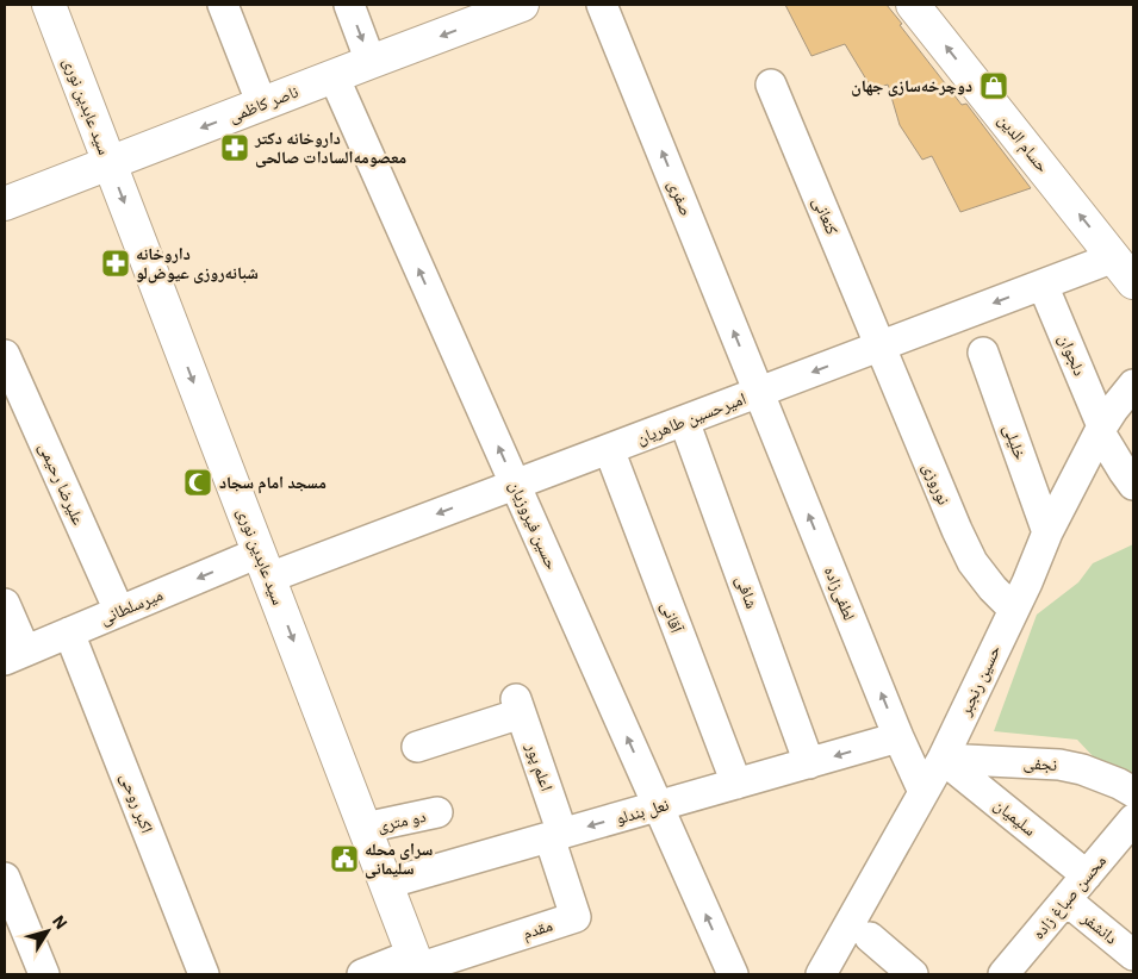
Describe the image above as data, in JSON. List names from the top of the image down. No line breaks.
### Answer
{"streets":{"main road":["ناصر کاظمی","سید عابدین نوری","حسام الدین"],"street":["صفری","کنعانی","دلجوان","امیرحسین طاهریان","خلیلی","علیرضا رحیمی","نوروزی","حسین فیروزیان","شافی","لطفی‌زاده","میرسلطانی","آقانی","حسین رنجبر","نجفی","اعلم پور","اکبر روحی","نعل بندلو","سلیمیان","دو متری","محسن صباغ زاده","دانشفر","مقدم"]},"crossings":[["ناصر کاظمی","سید عابدین نوری"],["ناصر کاظمی","حسین فیروزیان"],["سید عابدین نوری","امیرحسین طاهریان"],["سید عابدین نوری","میرسلطانی"],["سید عابدین نوری","نعل بندلو"],["سید عابدین نوری","دو متری"],["سید عابدین نوری","مقدم"],["حسام الدین","امیرحسین طاهریان"],["صفری","امیرحسین طاهریان"],["صفری","لطفی‌زاده"],["کنعانی","امیرحسین طاهریان"],["کنعانی","نوروزی"],["دلجوان","امیرحسین طاهریان"],["دلجوان","حسین رنجبر"],["امیرحسین طاهریان","نوروزی"],["امیرحسین طاهریان","حسین فیروزیان"],["امیرحسین طاهریان","شافی"],["امیرحسین طاهریان","لطفی‌زاده"],["امیرحسین طاهریان","میرسلطانی"],["امیرحسین طاهریان","آقانی"],["خلیلی","حسین رنجبر"],["علیرضا رحیمی","میرسلطانی"],["نوروزی","حسین رنجبر"],["حسین فیروزیان","نعل بندلو"],["شافی","نعل بندلو"],["لطفی‌زاده","حسین رنجبر"],["لطفی‌زاده","نعل بندلو"],["میرسلطانی","اکبر روحی"],["آقانی","نعل بندلو"],["حسین رنجبر","نجفی"],["حسین رنجبر","سلیمیان"],["نجفی","سلیمیان"],["اعلم پور","نعل بندلو"],["اعلم پور","مقدم"],["نعل بندلو","مقدم"],["سلیمیان","محسن صباغ زاده"],["محسن صباغ زاده","دانشفر"]],"one_way":["ناصر کاظمی","سید عابدین نوری","حسام الدین","صفری","امیرحسین طاهریان","حسین فیروزیان","لطفی‌زاده","میرسلطانی","نعل بندلو"],"places":{"shop":["دوچرخه‌سازی جهان"],"pharmacy":["داروخانه دکتر معصومه‌السادات صالحی","داروخانه شبانه‌روزی عیوض‌لو"],"mosque":["مسجد امام سجاد"],"public building":["سرای محله سلیمانی"]},"north":"top right"}
